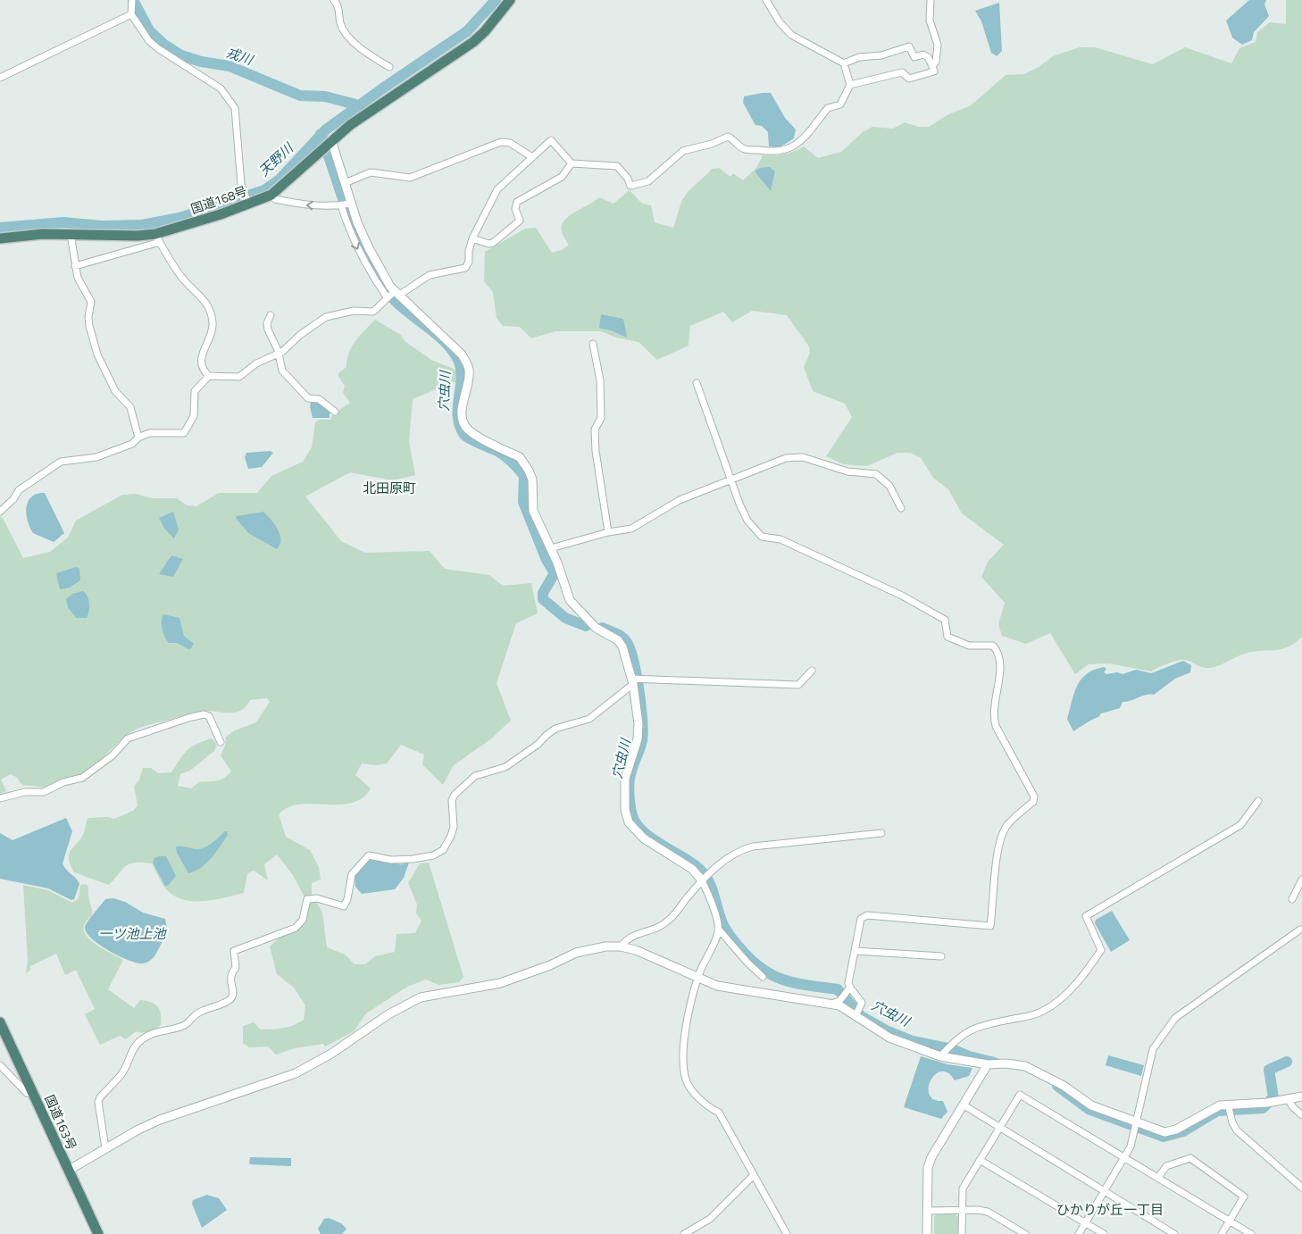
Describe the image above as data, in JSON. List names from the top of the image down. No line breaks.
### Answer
{"streets":{"highway":["国道168号","国道163号"]},"districts":["北田原町","ひかりが丘一丁目"],"water":["戎川","天野川","穴虫川","一ツ池上池"]}
